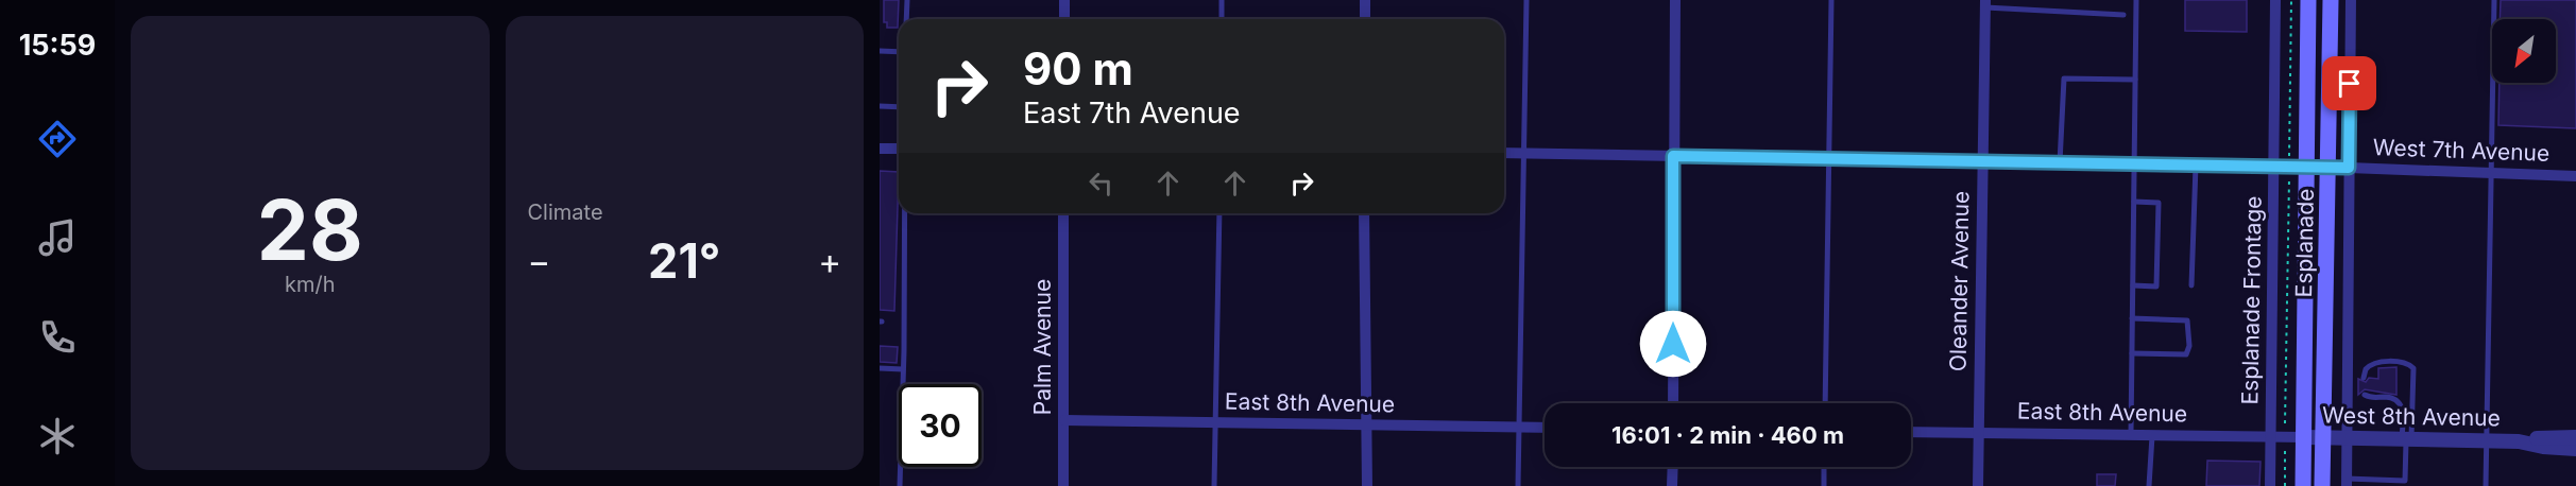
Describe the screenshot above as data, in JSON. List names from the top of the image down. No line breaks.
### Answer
{"streets":{"main road":["Esplanade"],"street":["West 7th Avenue","Oleander Avenue","Esplanade Frontage","Palm Avenue","East 8th Avenue","West 8th Avenue"]},"crossings":[["West 7th Avenue","Esplanade"],["West 7th Avenue","Oleander Avenue"],["West 7th Avenue","Esplanade Frontage"],["Esplanade","East 8th Avenue"],["Esplanade","West 8th Avenue"],["Oleander Avenue","East 8th Avenue"],["Esplanade Frontage","East 8th Avenue"],["Palm Avenue","East 8th Avenue"],["East 8th Avenue","West 8th Avenue"]],"north":"bottom left","page":{"tabs":"15:59","tile":[["28","km/h"],"Climate"],"turn":["90 m","East 7th Avenue"],"heat":["−","21°","+"],"limit":"30","trip":"16:01 · 2 min · 460 m"}}
